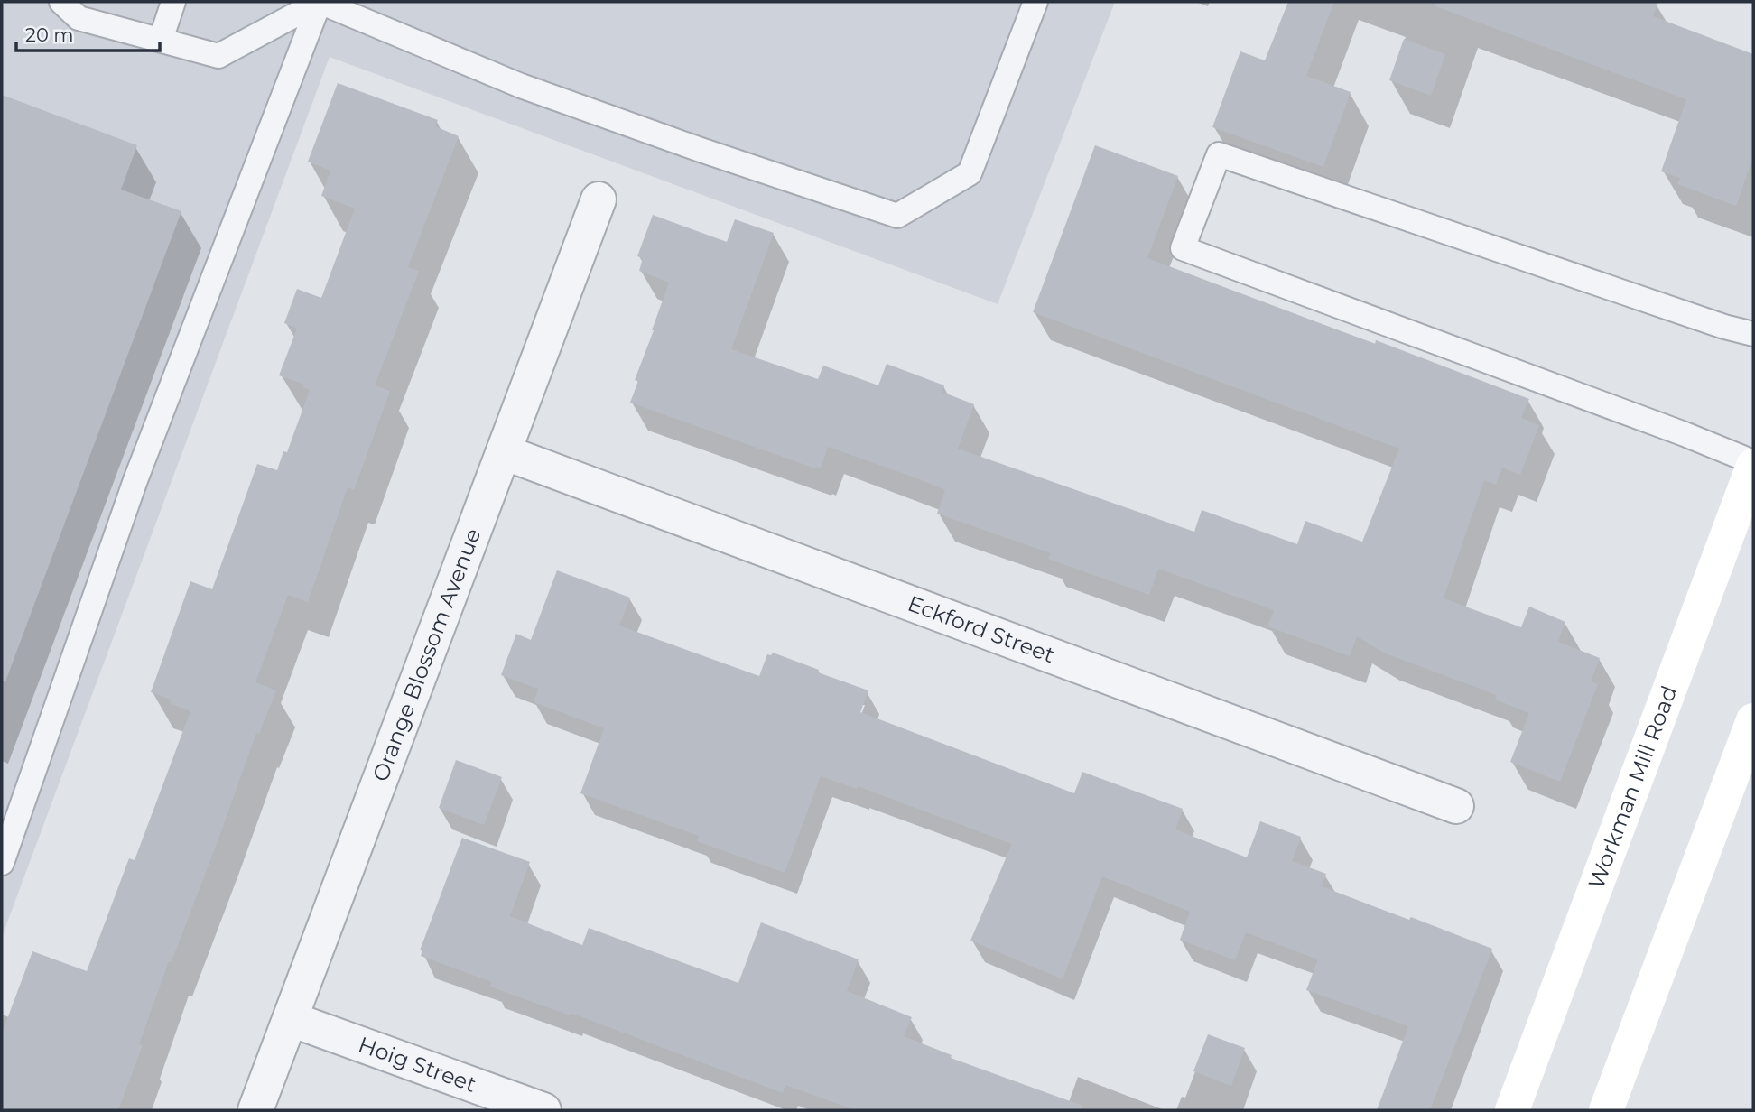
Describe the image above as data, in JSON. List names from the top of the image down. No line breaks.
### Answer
{"streets":{"main road":["Workman Mill Road"],"street":["Eckford Street","Orange Blossom Avenue","Hoig Street"]},"crossings":[["Eckford Street","Orange Blossom Avenue"],["Orange Blossom Avenue","Hoig Street"]],"scale_bar":"20 m"}
